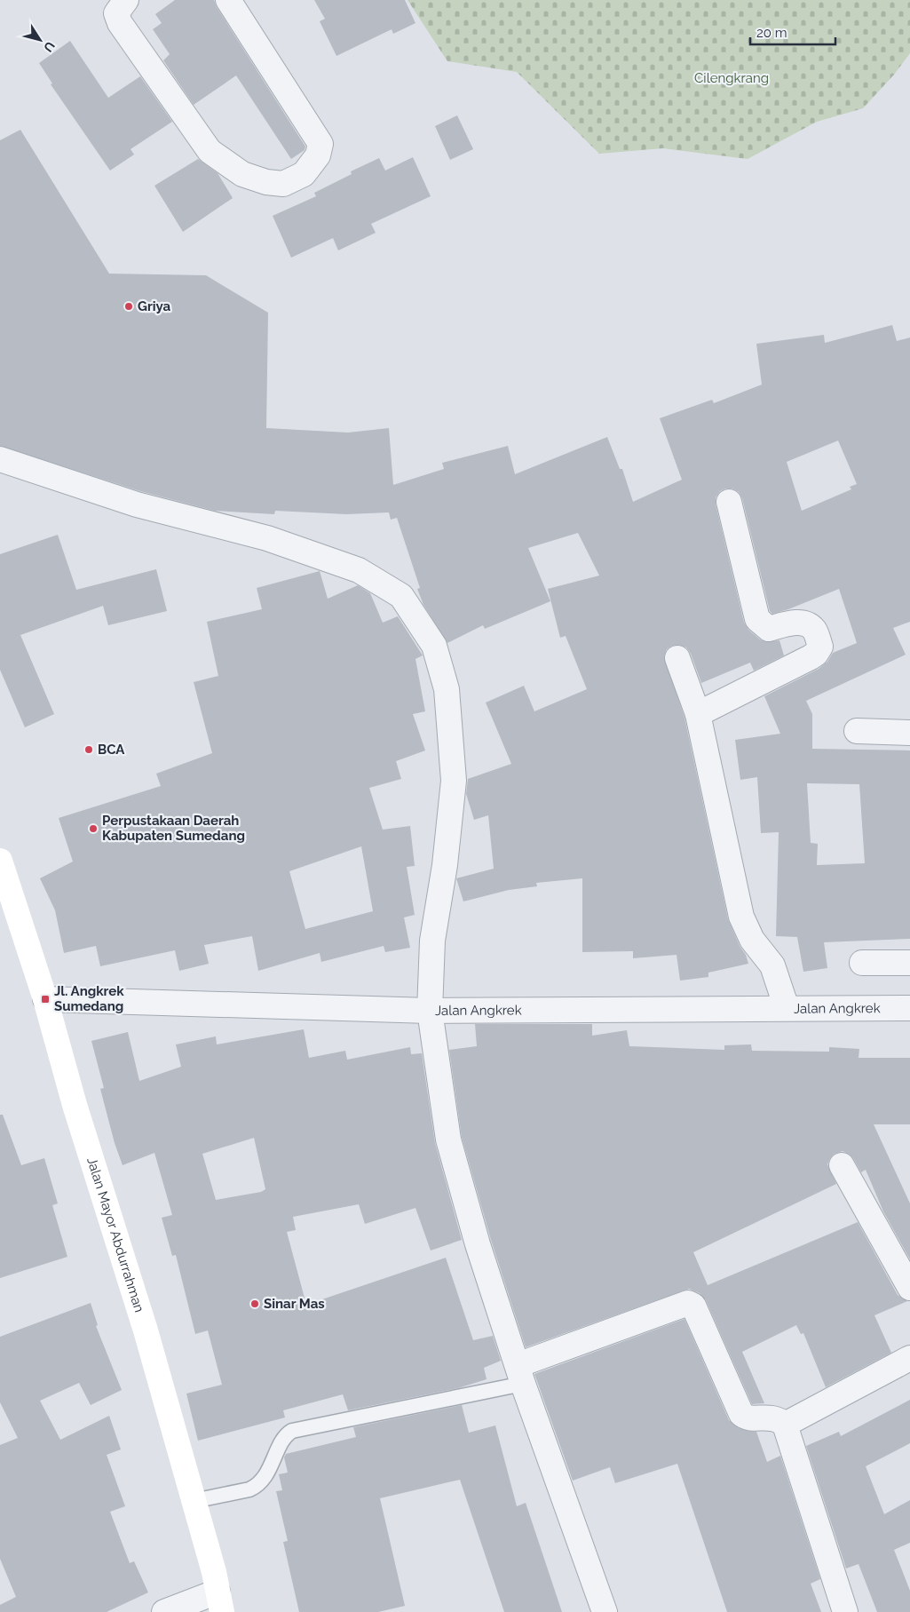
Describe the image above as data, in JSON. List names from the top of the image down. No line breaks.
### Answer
{"streets":{"main road":["Jalan Mayor Abdurrahman"],"street":["Jalan Angkrek"]},"crossings":[["Jalan Angkrek","Jalan Mayor Abdurrahman"]],"parks":["Cilengkrang"],"places":{"other":["Griya","BCA","Perpustakaan Daerah Kabupaten Sumedang","Sinar Mas"],"transit":["Jl. Angkrek Sumedang"]},"scale_bar":"20 m","north":"bottom right"}
